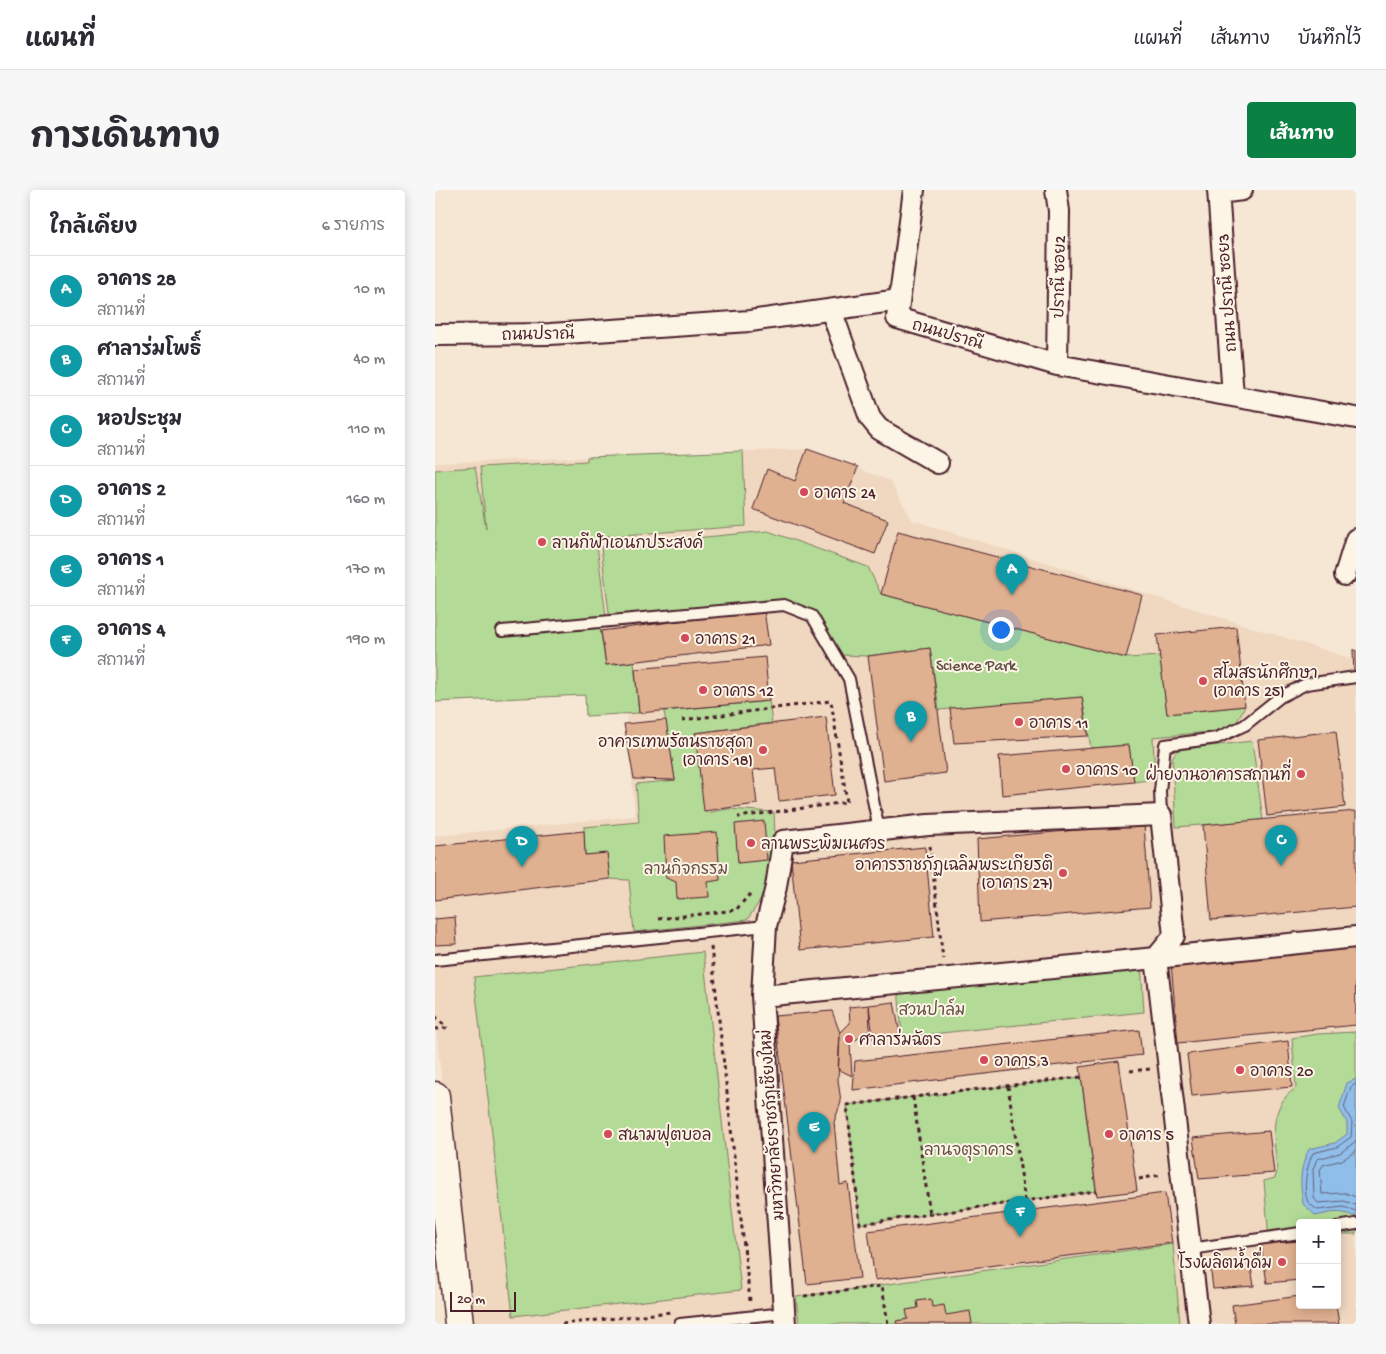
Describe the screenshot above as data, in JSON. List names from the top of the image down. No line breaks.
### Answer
{"streets":{"street":["ปราณี ซอย2","ถนน ปราณี ซอย3","ถนนปราณี","มหาวิทยาลัยราชภัฏเชียงใหม่"]},"crossings":[["ปราณี ซอย2","ถนนปราณี"],["ถนน ปราณี ซอย3","ถนนปราณี"]],"parks":["Science Park","ลานกิจกรรม","สวนปาล์ม","ลานจตุราคาร"],"places":["อาคาร 24","ลานกีฬาเอนกประสงค์","อาคาร 21","สโมสรนักศึกษา (อาคาร 25)","อาคาร 12","อาคาร 11","อาคารเทพรัตนราชสุดา (อาคาร 18)","อาคาร 10","ฝ่ายงานอาคารสถานที่","ลานพระพิฆเนศวร","อาคารราชภัฏเฉลิมพระเกียรติ (อาคาร 27)","ศาลาร่มฉัตร","อาคาร 3","อาคาร 20","สนามฟุตบอล","อาคาร 5","โรงผลิตน้ำดื่ม"],"scale_bar":"20 m","page":{"header":"แผนที่","nav":["แผนที่","เส้นทาง","บันทึกไว้"],"title":"การเดินทาง","buttons":"เส้นทาง","heading":["ใกล้เคียง","6 รายการ"],"list":[{"mark":"A","name":"อาคาร 28","note":"สถานที่","value":"10 m"},{"mark":"B","name":"ศาลาร่มโพธิ์","note":"สถานที่","value":"40 m"},{"mark":"C","name":"หอประชุม","note":"สถานที่","value":"110 m"},{"mark":"D","name":"อาคาร 2","note":"สถานที่","value":"160 m"},{"mark":"E","name":"อาคาร 1","note":"สถานที่","value":"170 m"},{"mark":"F","name":"อาคาร 4","note":"สถานที่","value":"190 m"}],"pins":["A","B","C","D","E","F"],"map_buttons":["+","−"],"scale":"20 m"}}
